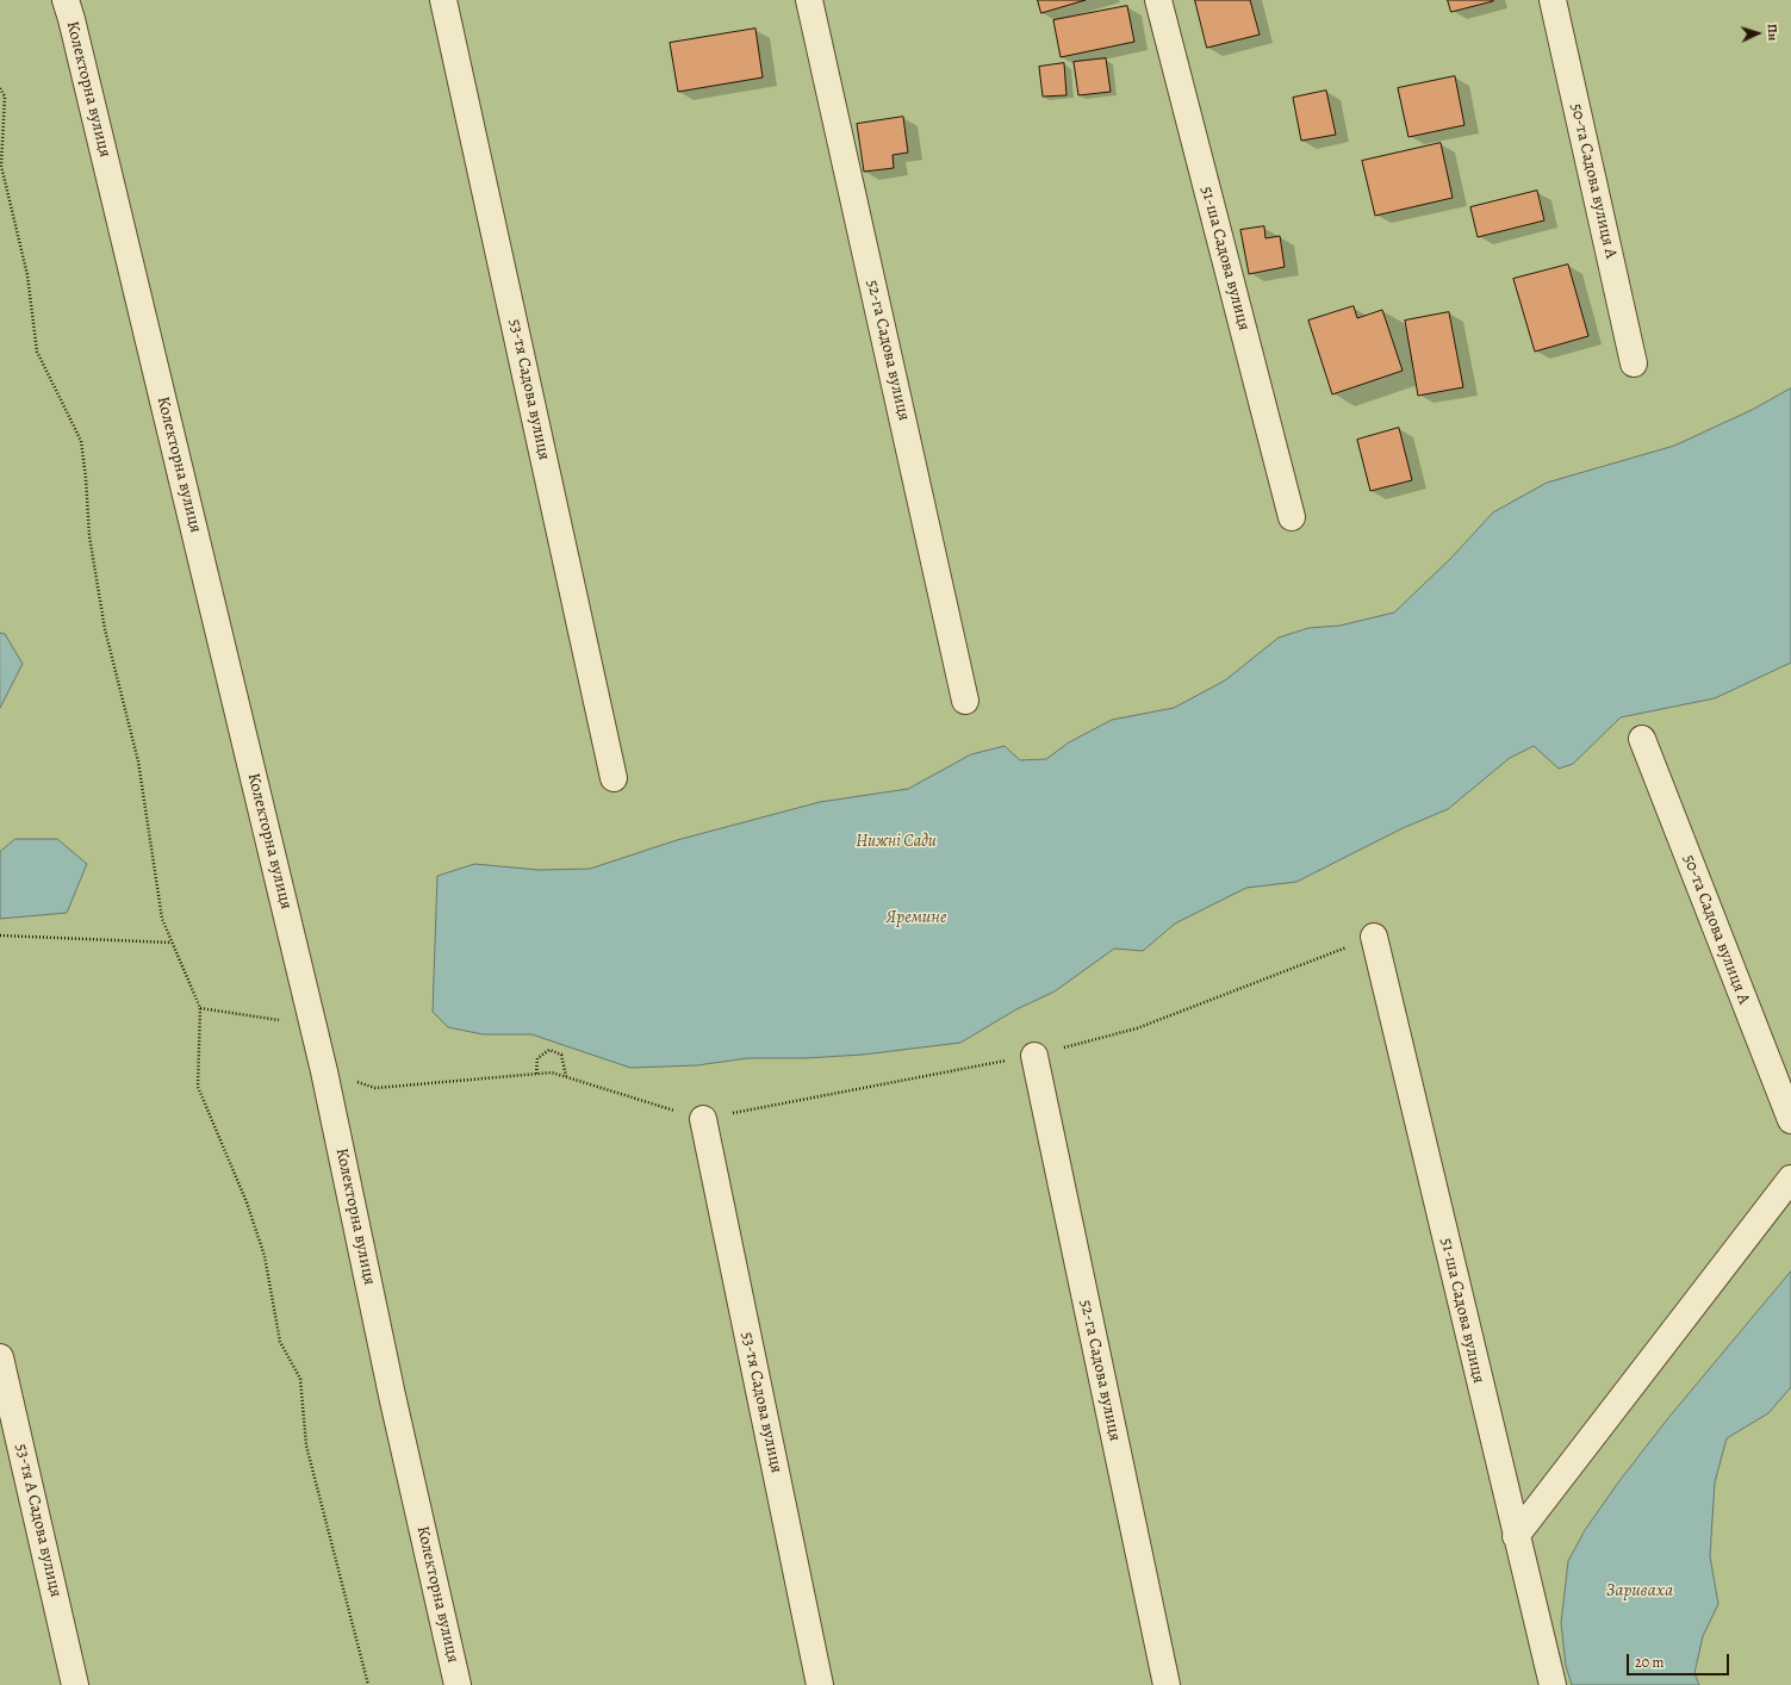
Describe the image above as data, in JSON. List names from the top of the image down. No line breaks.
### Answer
{"streets":{"street":["Колекторна вулиця","50-та Садова вулиця А","51-ша Садова вулиця","52-га Садова вулиця","53-тя Садова вулиця","53-тя А Садова вулиця"]},"water":["Яремине","Зариваха"],"parks":["Нижні Сади"],"scale_bar":"20 m","north":"right"}
